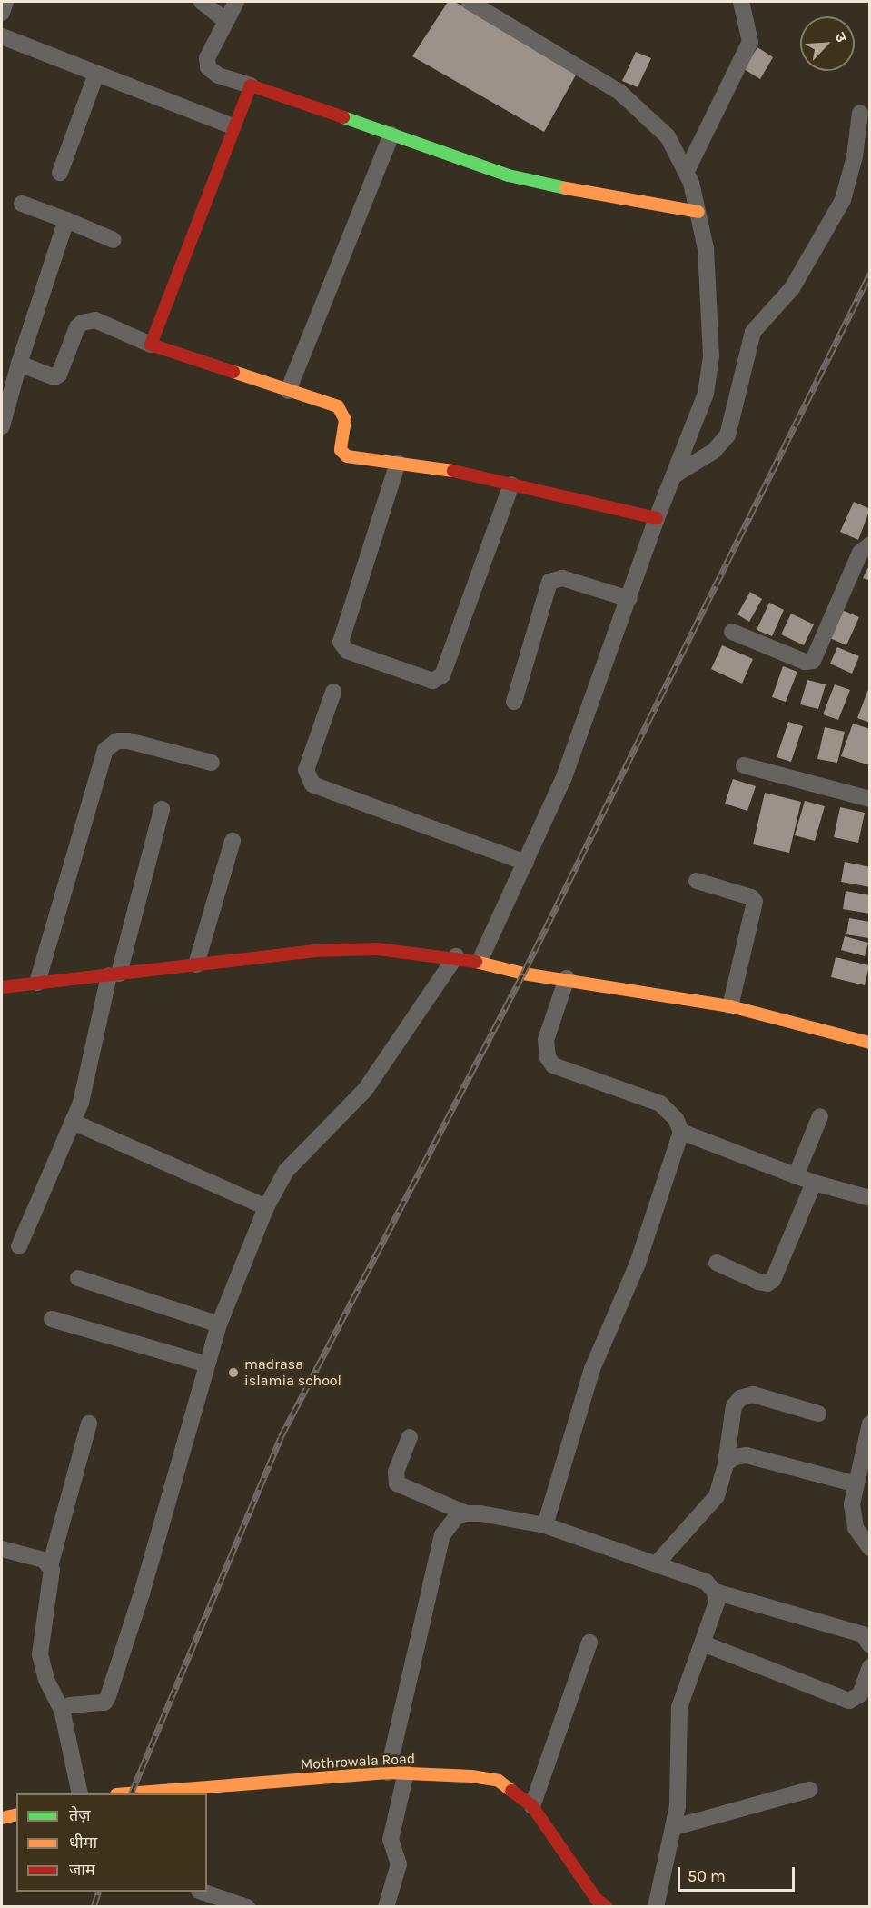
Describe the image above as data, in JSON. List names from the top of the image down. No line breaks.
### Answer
{"streets":{"street":["Mothrowala Road"]},"places":["madrasa islamia school"],"legend":["तेज़","धीमा","जाम"],"scale_bar":"50 m","north":"top right"}
